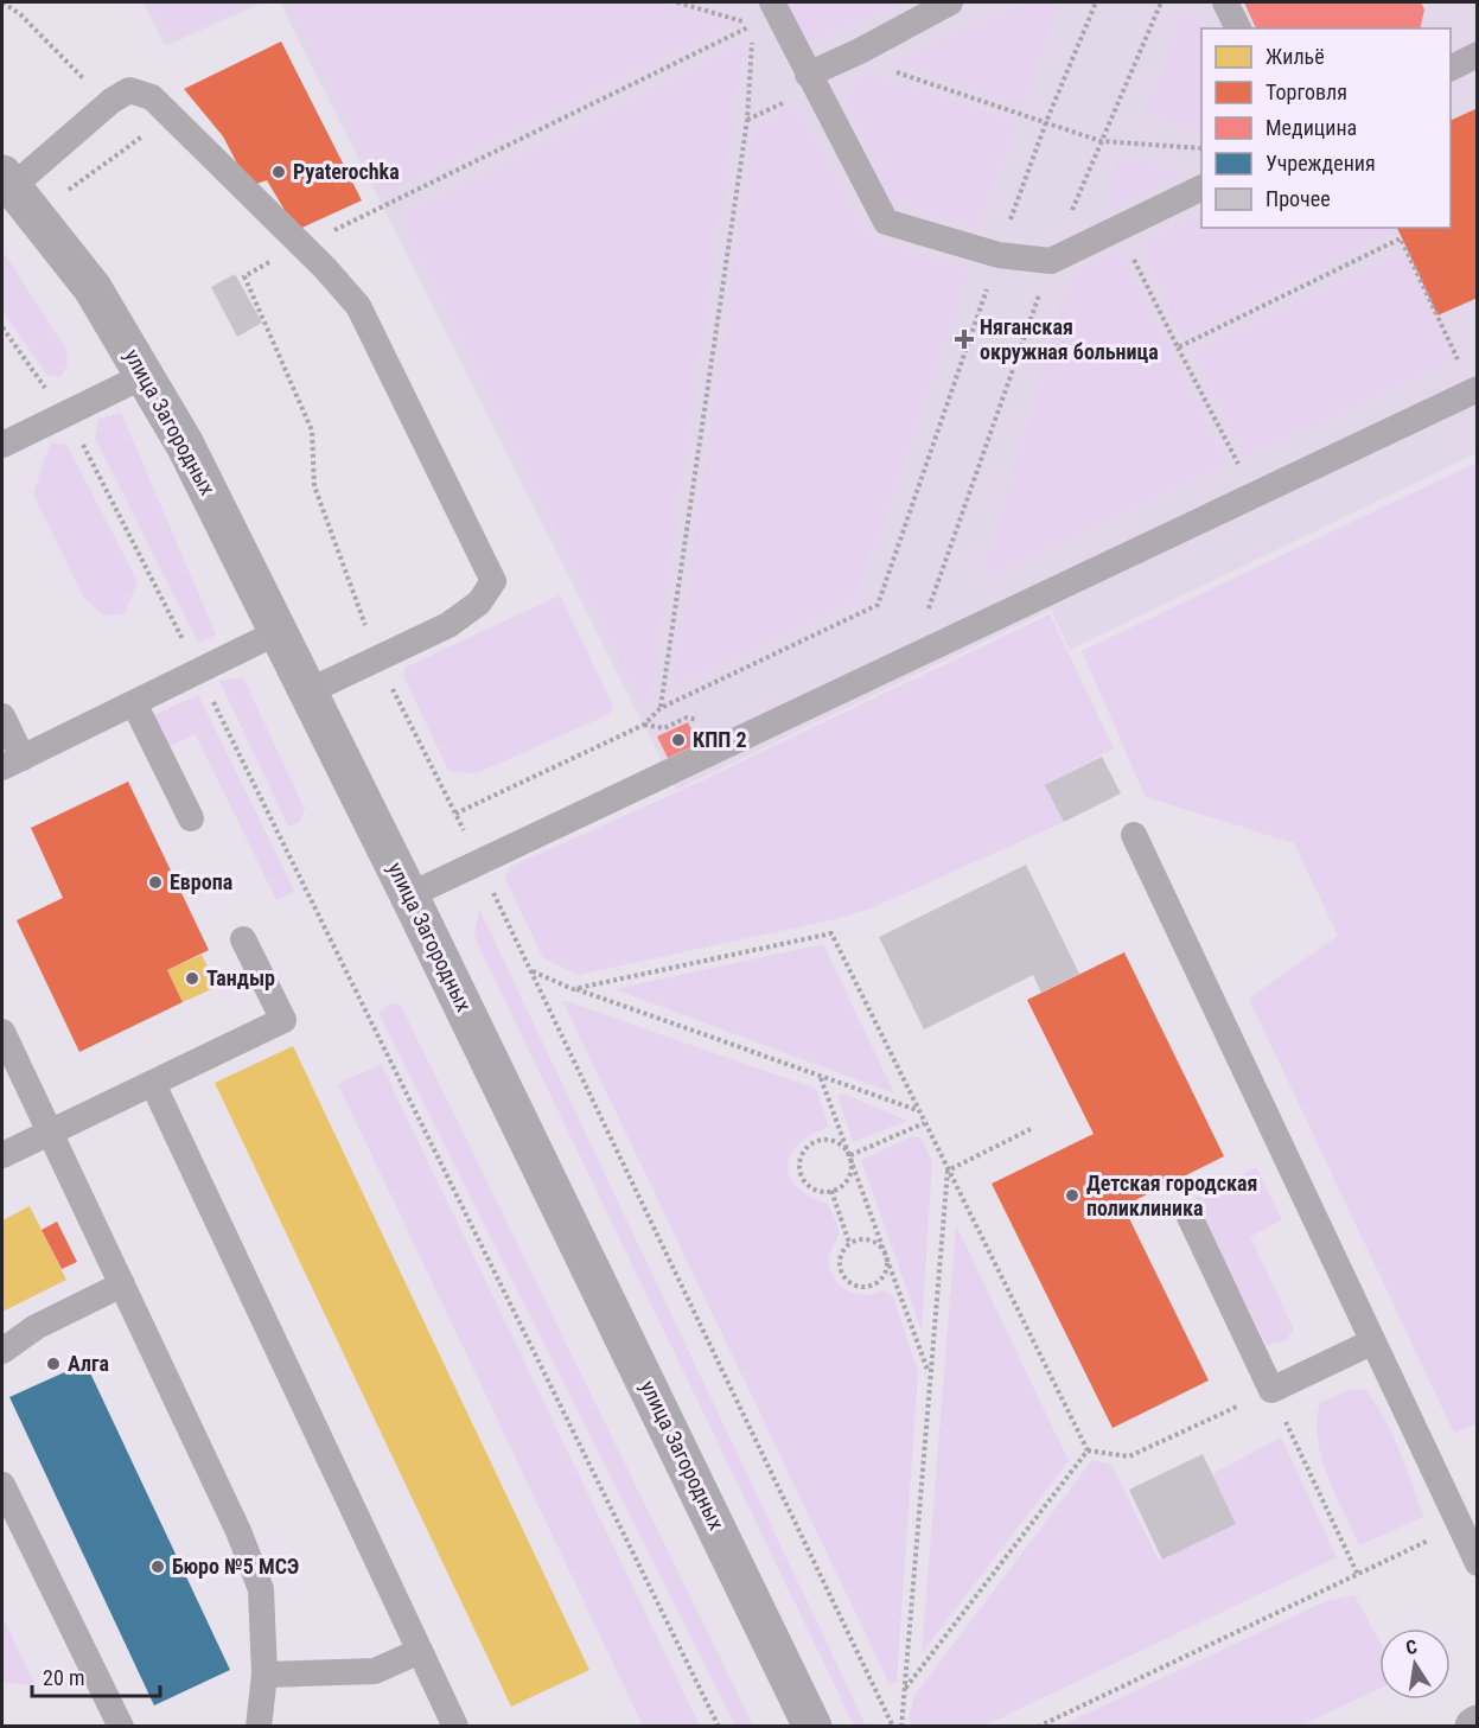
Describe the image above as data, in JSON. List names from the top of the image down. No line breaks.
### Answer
{"streets":{"main road":["улица Загородных"]},"places":{"other":["Pyaterochka","КПП 2","Европа","Тандыр","Детская городская поликлиника","Алга","Бюро №5 МСЭ"],"health":["Няганская окружная больница"]},"legend":["Жильё","Торговля","Медицина","Учреждения","Прочее"],"scale_bar":"20 m","north":"top"}
